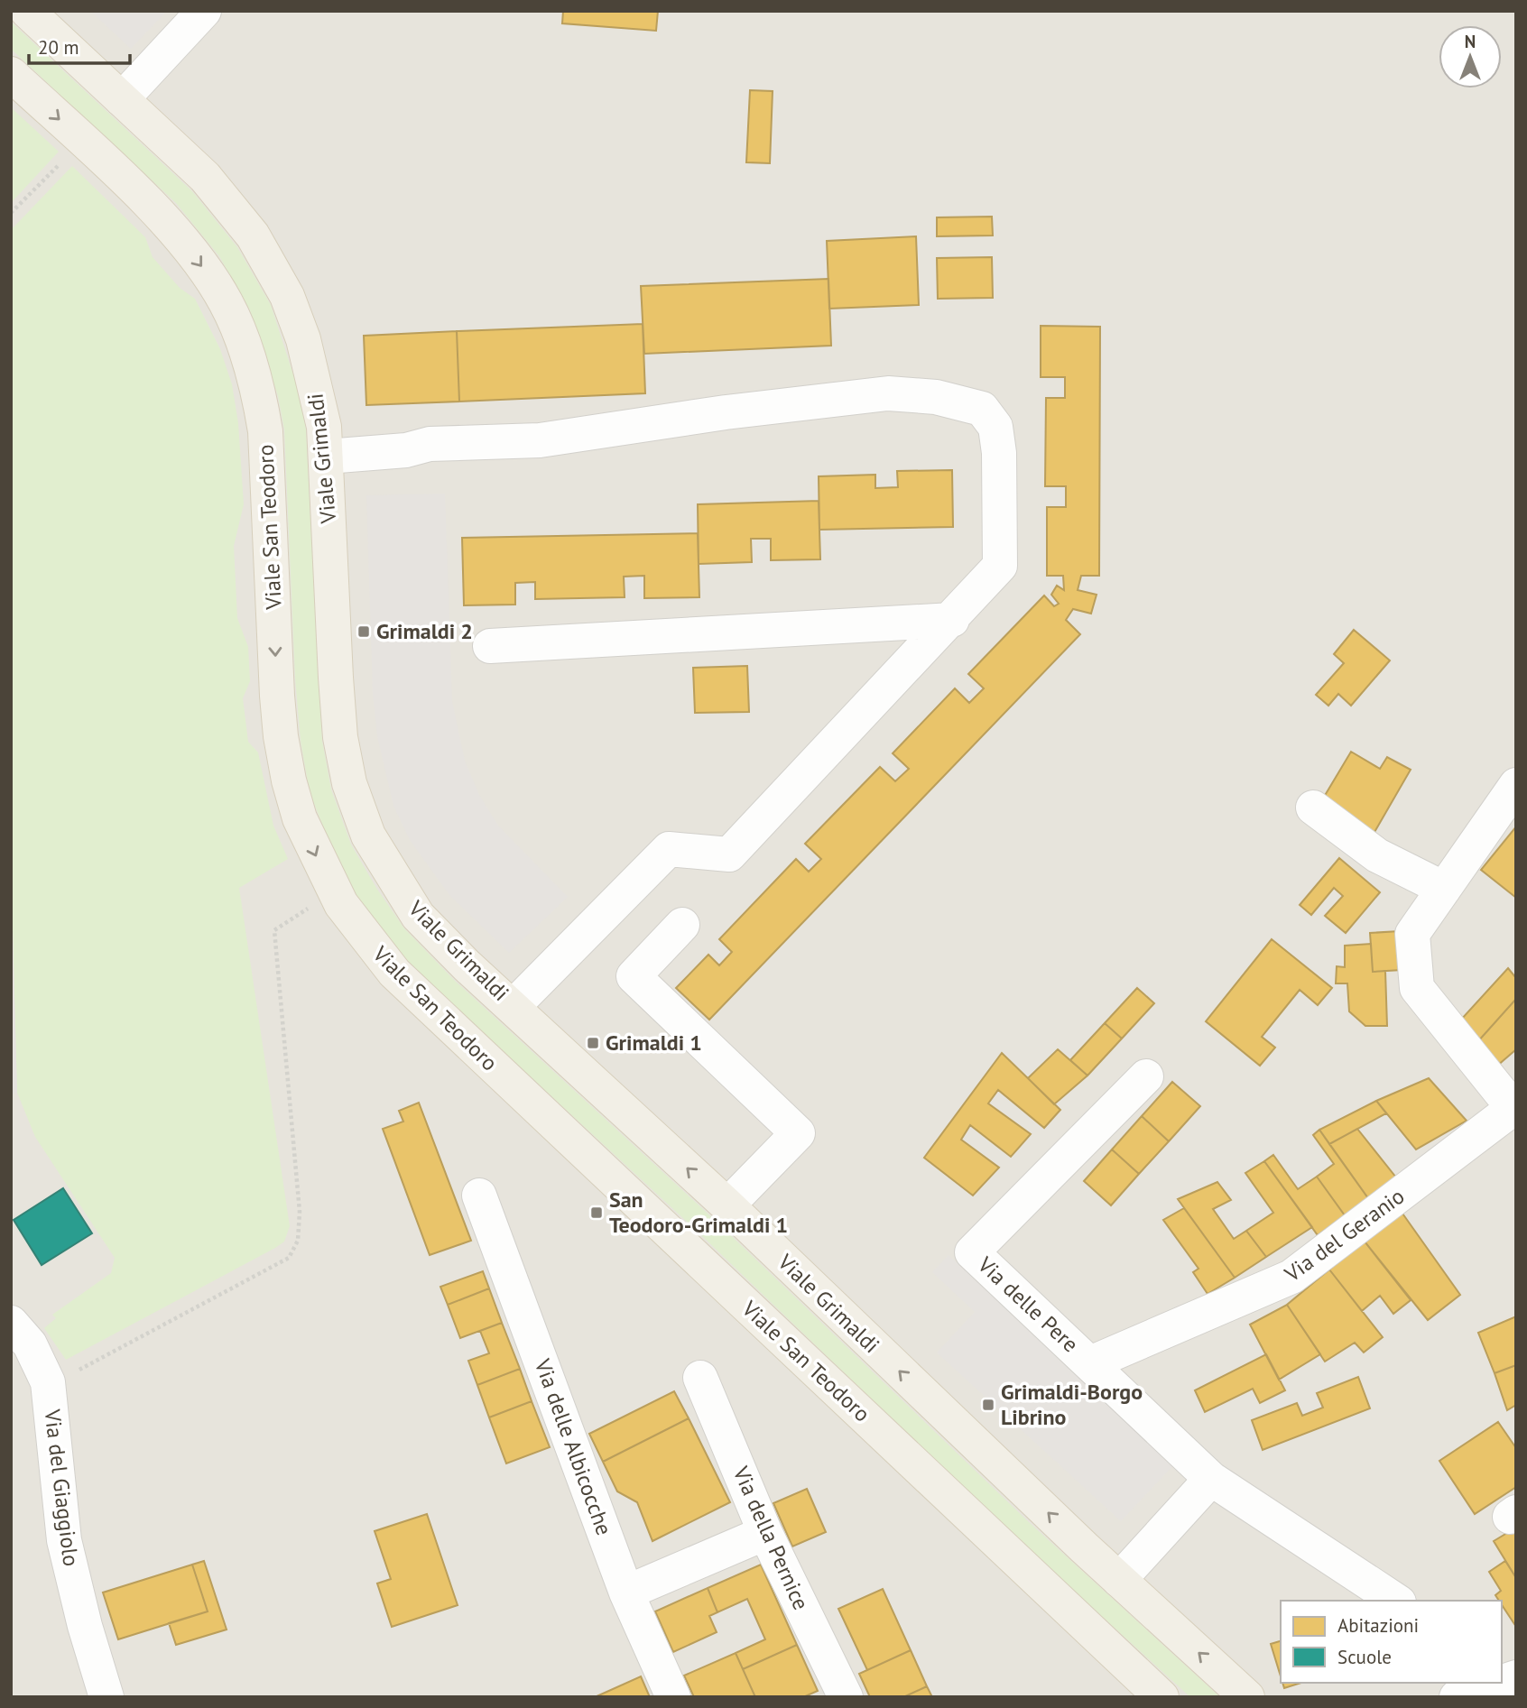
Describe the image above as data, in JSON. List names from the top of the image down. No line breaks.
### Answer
{"streets":{"main road":["Viale Grimaldi","Viale San Teodoro"],"street":["Via del Geranio","Via delle Pere","Via delle Albicocche","Via del Giaggiolo","Via della Pernice"]},"crossings":[["Via del Geranio","Via delle Pere"]],"one_way":["Viale Grimaldi","Viale San Teodoro"],"places":{"transit":["Grimaldi 2","Grimaldi 1","San Teodoro-Grimaldi 1","Grimaldi-Borgo Librino"]},"legend":["Abitazioni","Scuole"],"scale_bar":"20 m","north":"top"}
